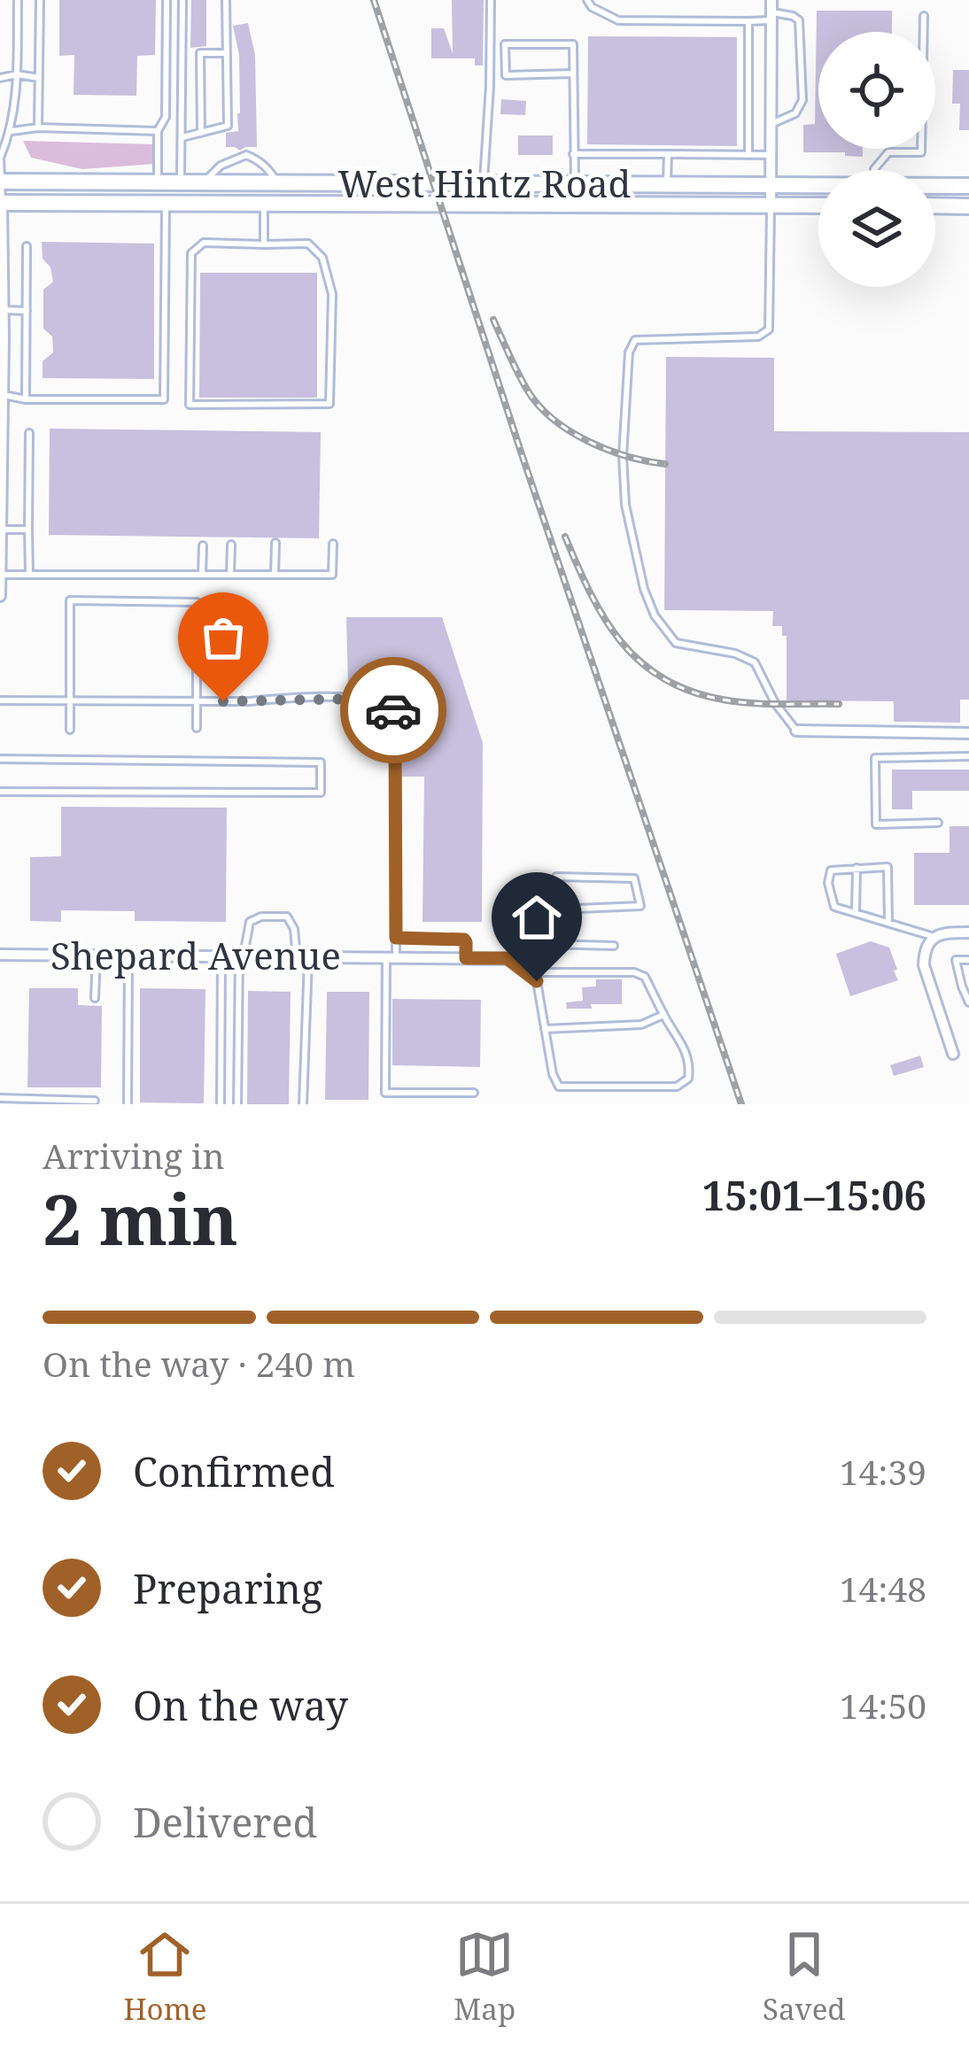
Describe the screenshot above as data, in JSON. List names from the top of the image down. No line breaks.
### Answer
{"streets":{"main road":["West Hintz Road"],"street":["Shepard Avenue"]},"page":{"heading":["2 min","Arriving in","15:01–15:06"],"bar":"On the way · 240 m","list":[["Confirmed","14:39"],["Preparing","14:48"],["On the way","14:50"],"Delivered"],"tabs":["Home","Map","Saved"]}}
